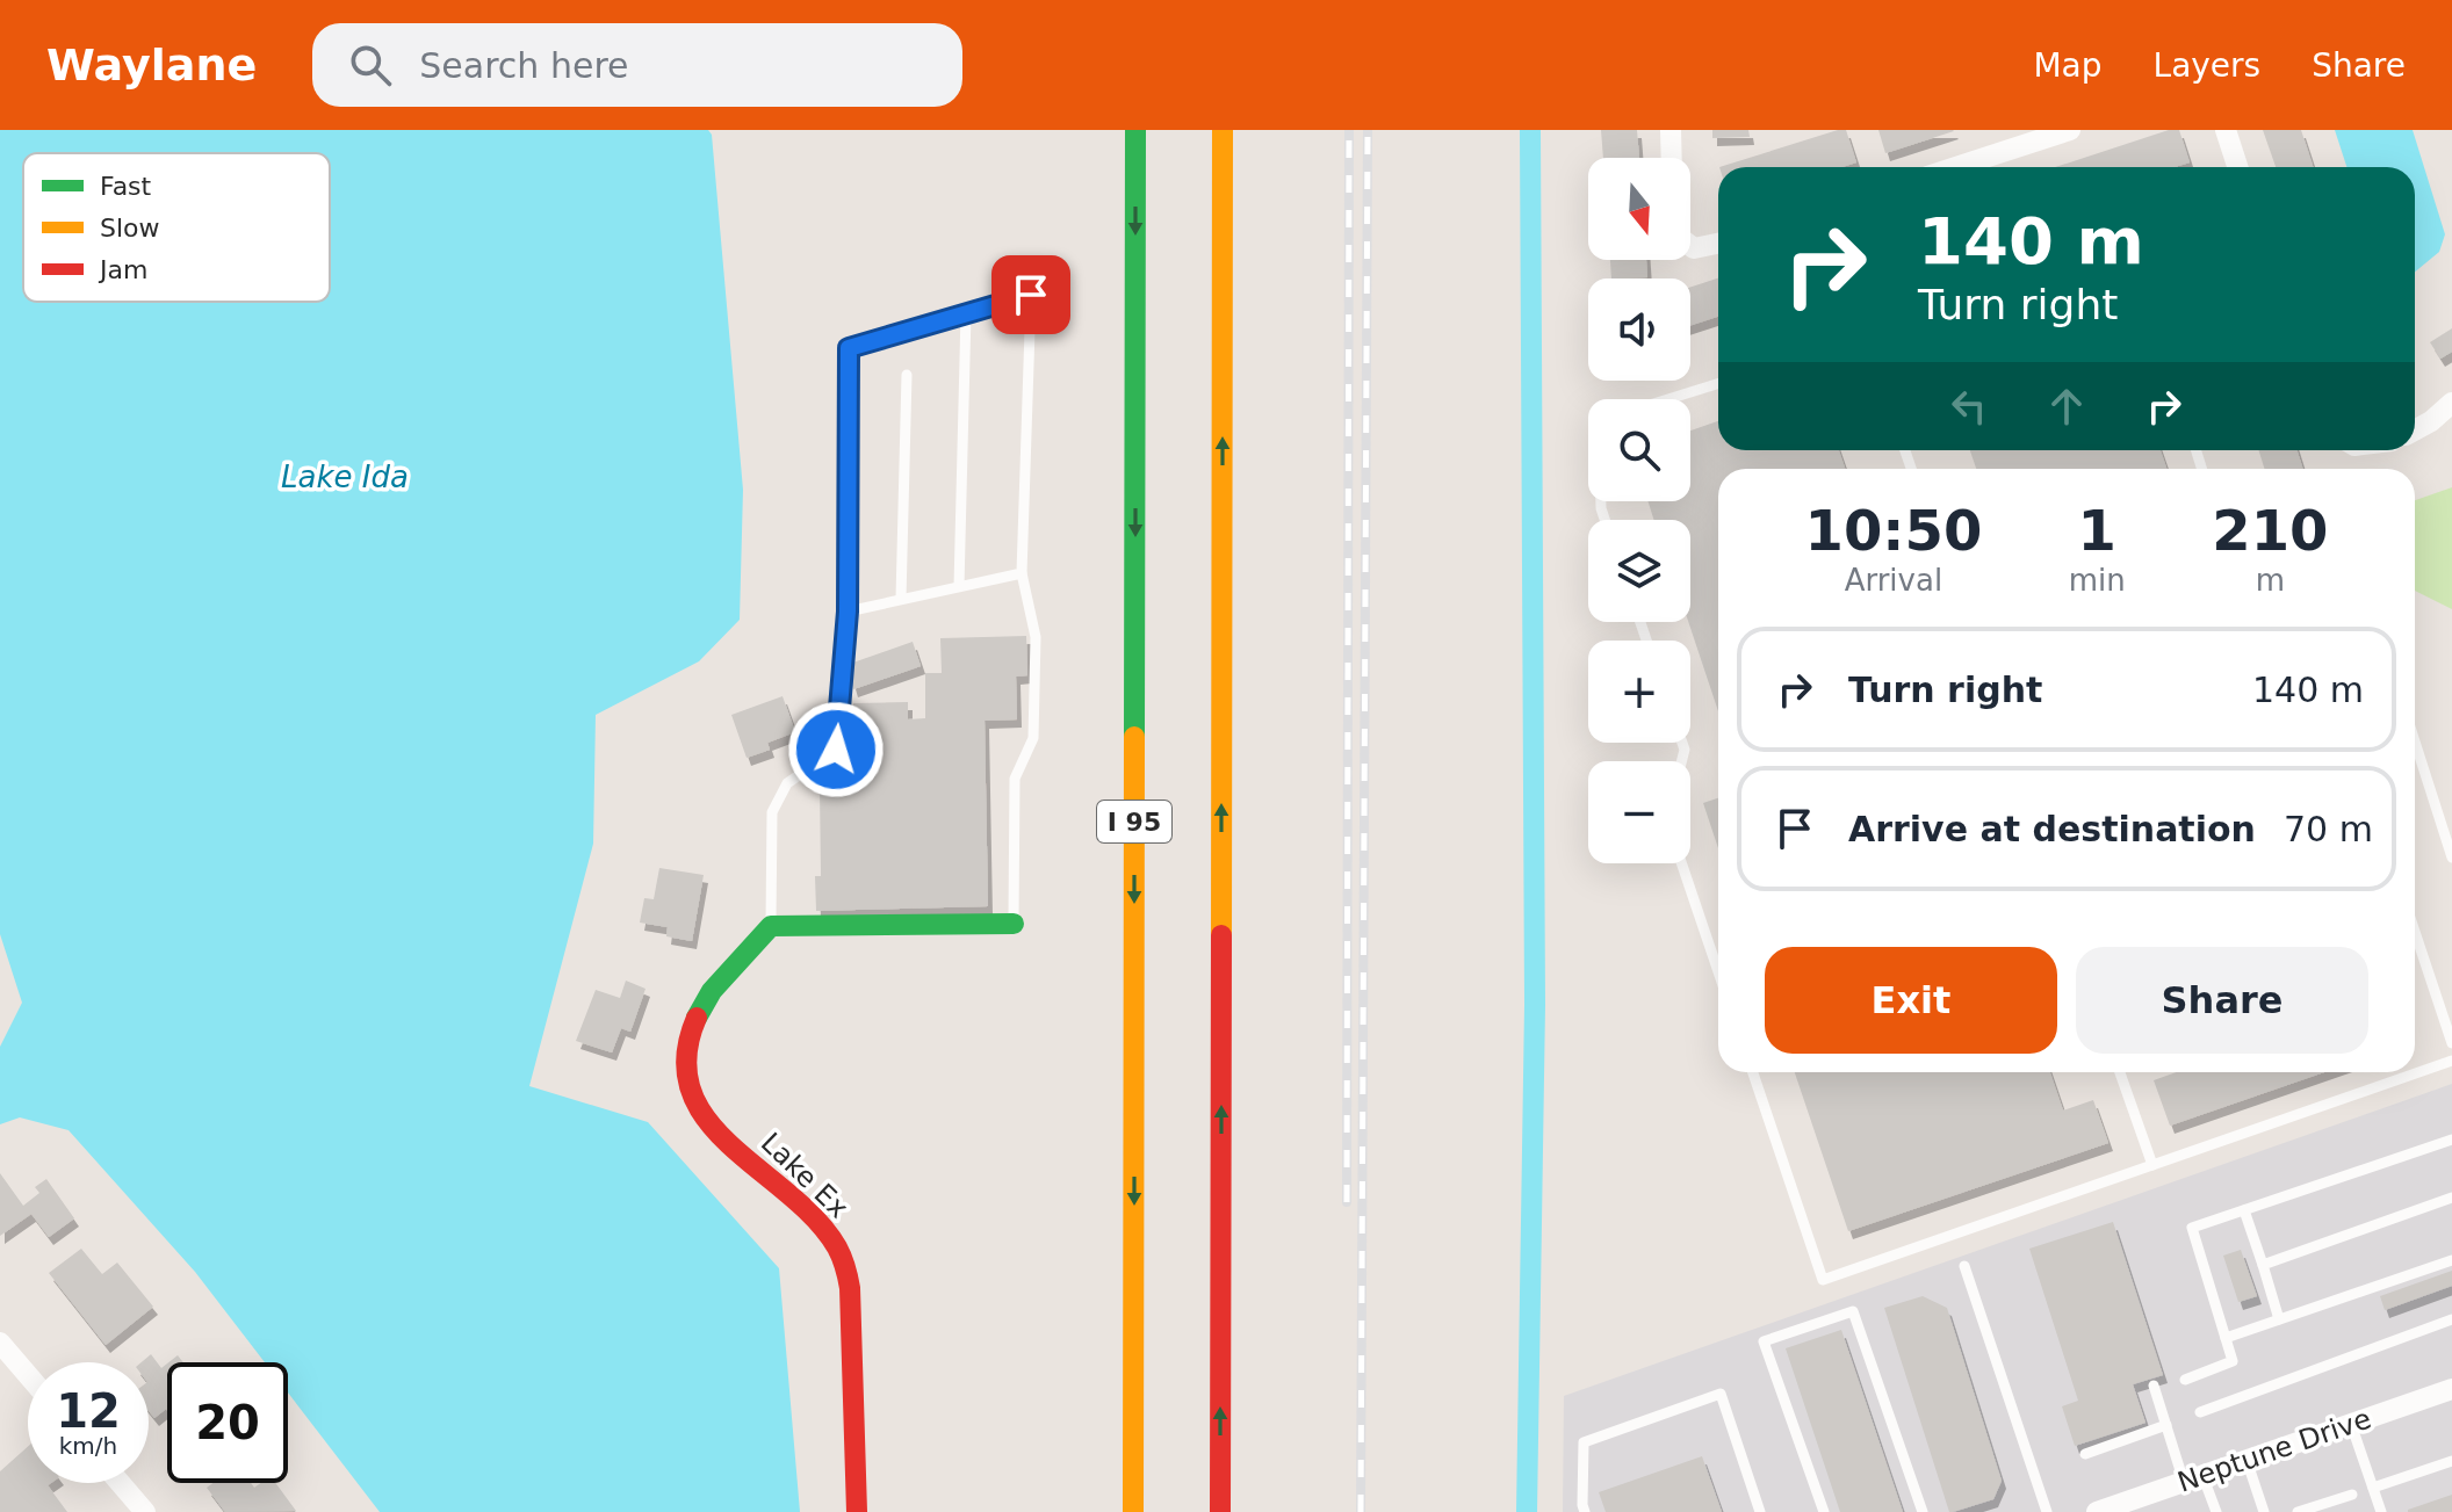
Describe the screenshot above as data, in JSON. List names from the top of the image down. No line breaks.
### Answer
{"streets":{"main road":["I 95","Lake Ex"],"street":["Neptune Drive"]},"water":["Lake Ida"],"legend":["Fast","Slow","Jam"],"north":"bottom","page":{"header":"Waylane","search":"Search here","nav":["Map","Layers","Share"],"map_buttons":["+","−"],"turn":["140 m","Turn right"],"eta":["10:50","Arrival","1","min","210","m"],"list":[{"name":"Turn right","value":"140 m"},{"name":"Arrive at destination","value":"70 m"}],"buttons":["Exit","Share"],"speed":"12 km/h","limit":"20"}}
